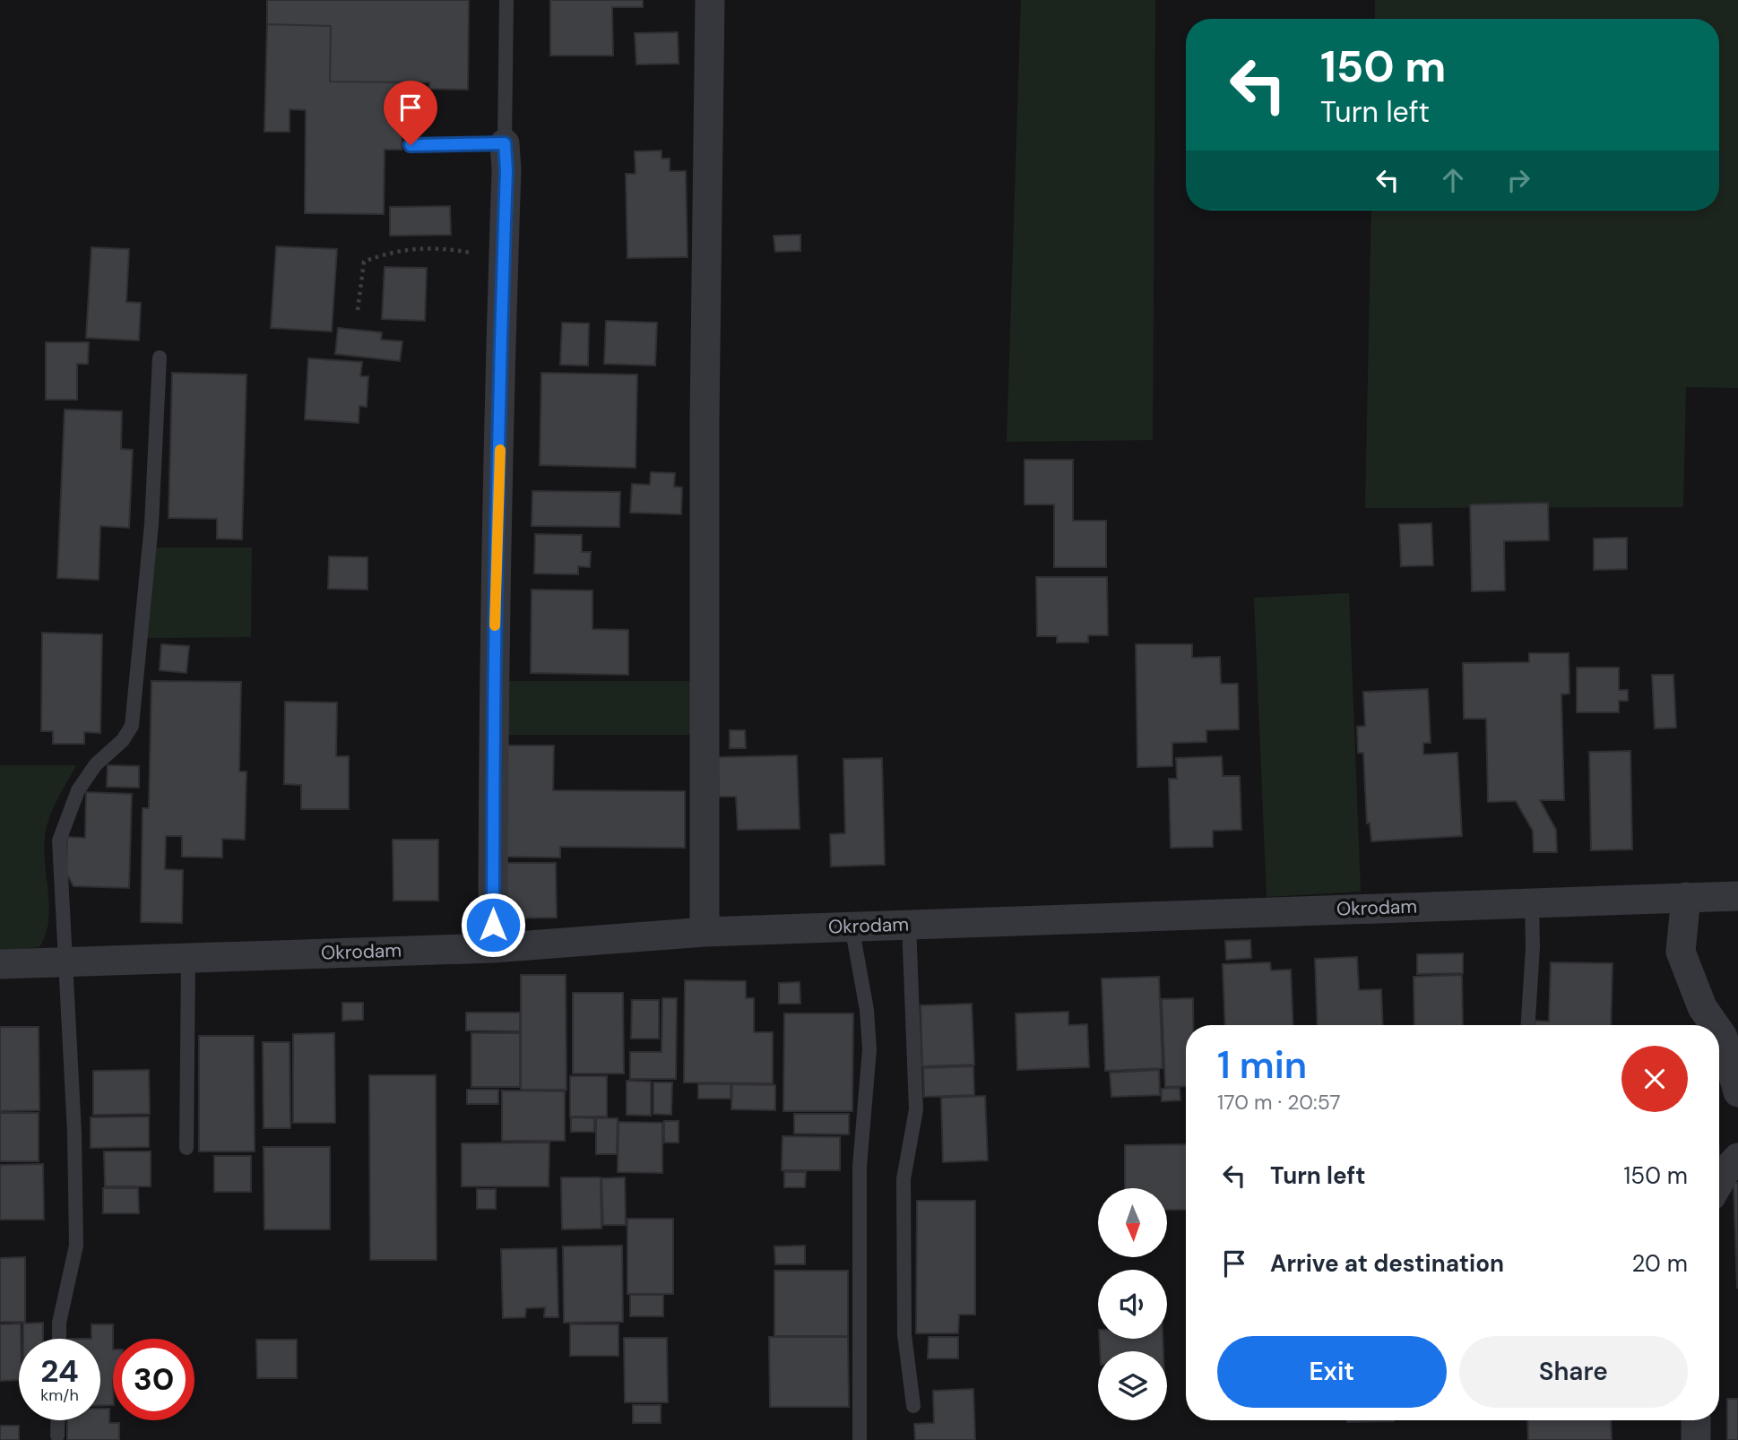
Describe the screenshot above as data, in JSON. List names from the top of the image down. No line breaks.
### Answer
{"streets":{"street":["Okrodam"]},"north":"bottom","page":{"turn":["150 m","Turn left"],"heading":["1 min","170 m · 20:57"],"list":[{"name":"Turn left","value":"150 m"},{"name":"Arrive at destination","value":"20 m"}],"buttons":["Exit","Share"],"speed":"24 km/h","limit":"30"}}
